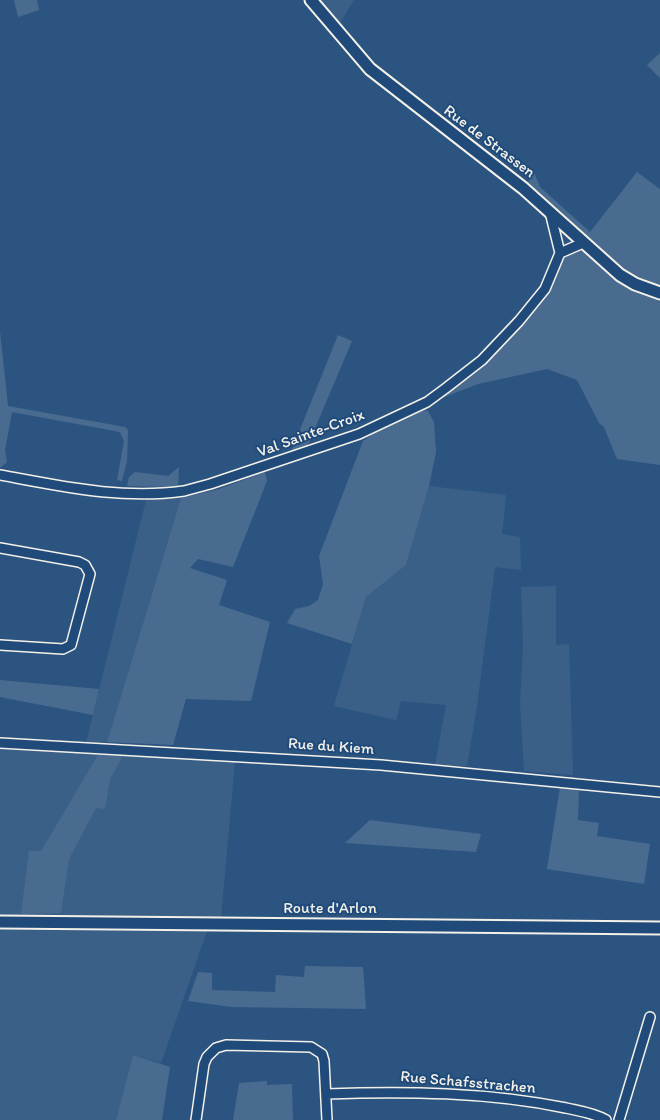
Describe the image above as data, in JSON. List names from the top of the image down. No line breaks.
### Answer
{"streets":{"main road":["Rue de Strassen","Route d'Arlon"],"street":["Val Sainte-Croix","Rue du Kiem","Rue Schafsstrachen"]}}
